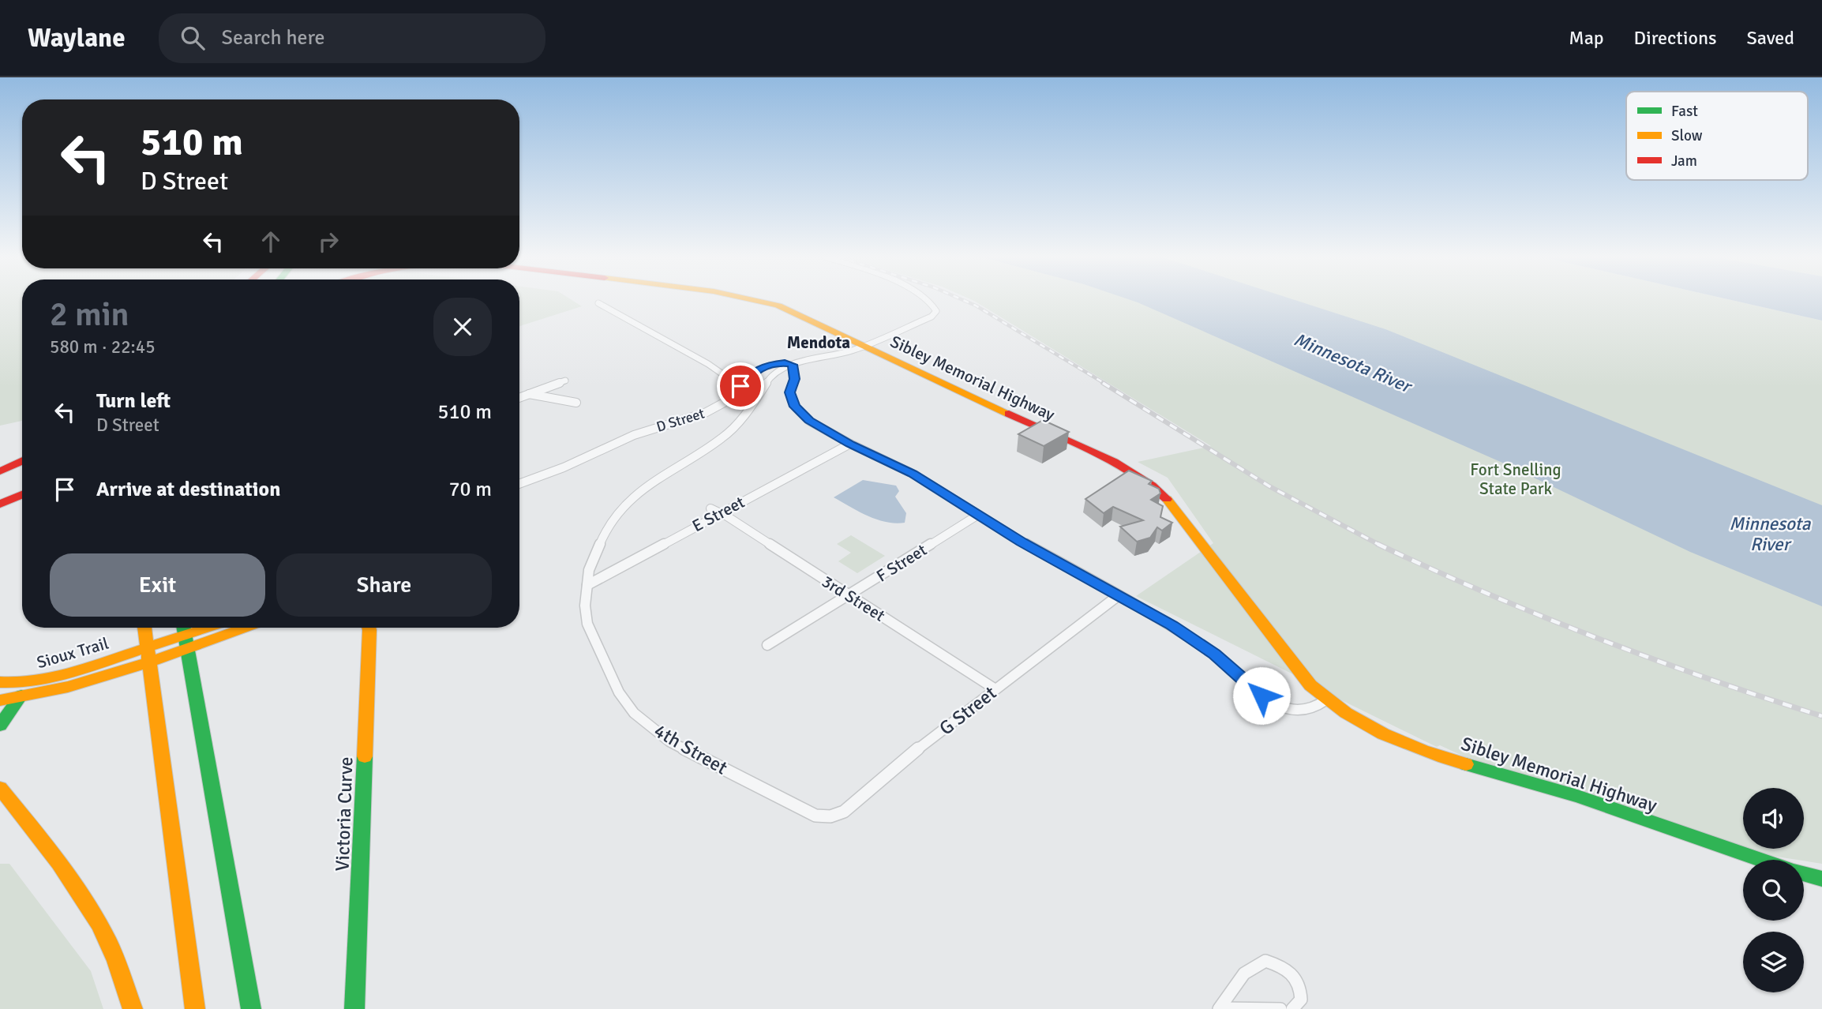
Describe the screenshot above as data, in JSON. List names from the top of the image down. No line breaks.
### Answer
{"streets":{"main road":["Sibley Memorial Highway","Sioux Trail","Victoria Curve"],"street":["D Street","E Street","F Street","3rd Street","G Street","4th Street"]},"crossings":[["Sibley Memorial Highway","D Street"],["D Street","4th Street"],["E Street","3rd Street"],["E Street","4th Street"],["F Street","3rd Street"],["3rd Street","G Street"],["G Street","4th Street"]],"districts":["Mendota"],"water":["Minnesota River"],"parks":["Fort Snelling State Park"],"legend":["Fast","Slow","Jam"],"page":{"header":"Waylane","search":"Search here","nav":["Map","Directions","Saved"],"turn":["510 m","D Street"],"heading":["2 min","580 m · 22:45"],"list":[{"name":"Turn left","note":"D Street","value":"510 m"},{"name":"Arrive at destination","value":"70 m"}],"buttons":["Exit","Share"]}}
